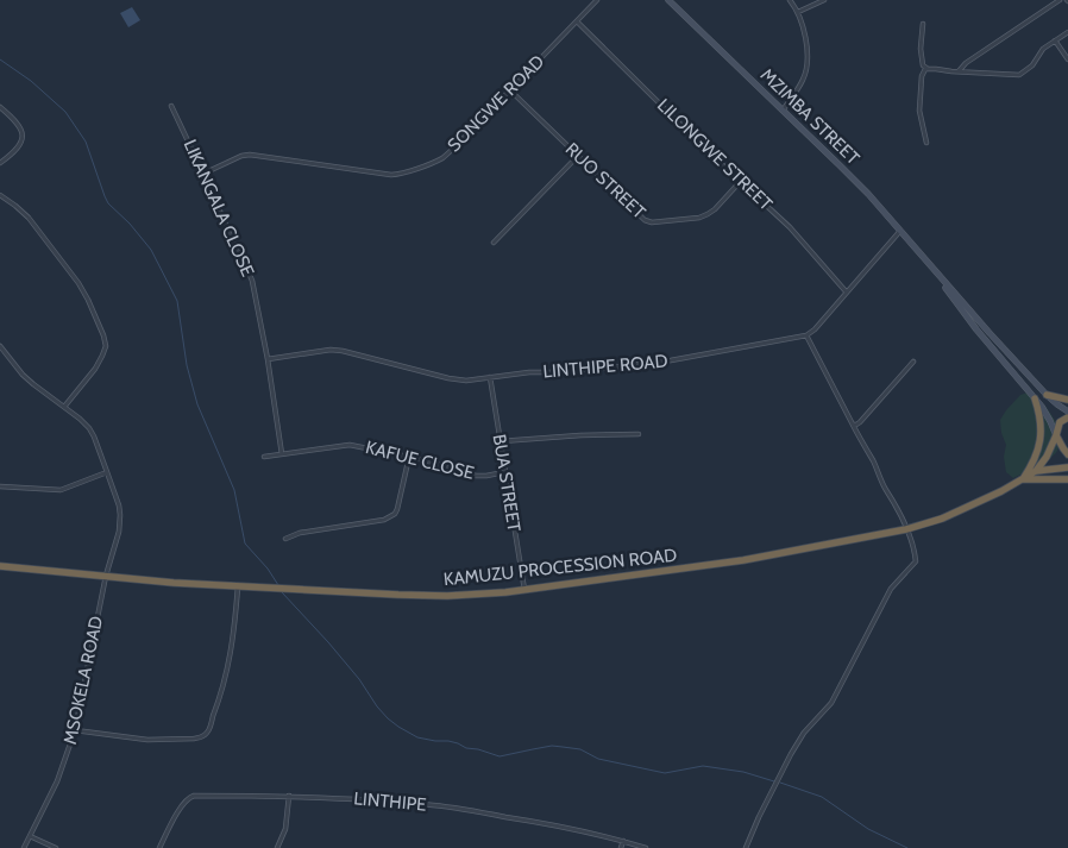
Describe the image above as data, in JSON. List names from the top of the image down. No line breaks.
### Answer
{"streets":{"highway":["KAMUZU PROCESSION ROAD"],"main road":["MZIMBA STREET"],"street":["SONGWE ROAD","LILONGWE STREET","RUO STREET","LIKANGALA CLOSE","LINTHIPE ROAD","KAFUE CLOSE","BUA STREET","MSOKELA ROAD","LINTHIPE"]},"crossings":[["SONGWE ROAD","LILONGWE STREET"],["SONGWE ROAD","RUO STREET"],["SONGWE ROAD","LIKANGALA CLOSE"],["LILONGWE STREET","RUO STREET"],["LIKANGALA CLOSE","LINTHIPE ROAD"],["LIKANGALA CLOSE","KAFUE CLOSE"],["LINTHIPE ROAD","BUA STREET"],["KAFUE CLOSE","BUA STREET"],["BUA STREET","KAMUZU PROCESSION ROAD"],["KAMUZU PROCESSION ROAD","MSOKELA ROAD"]]}
